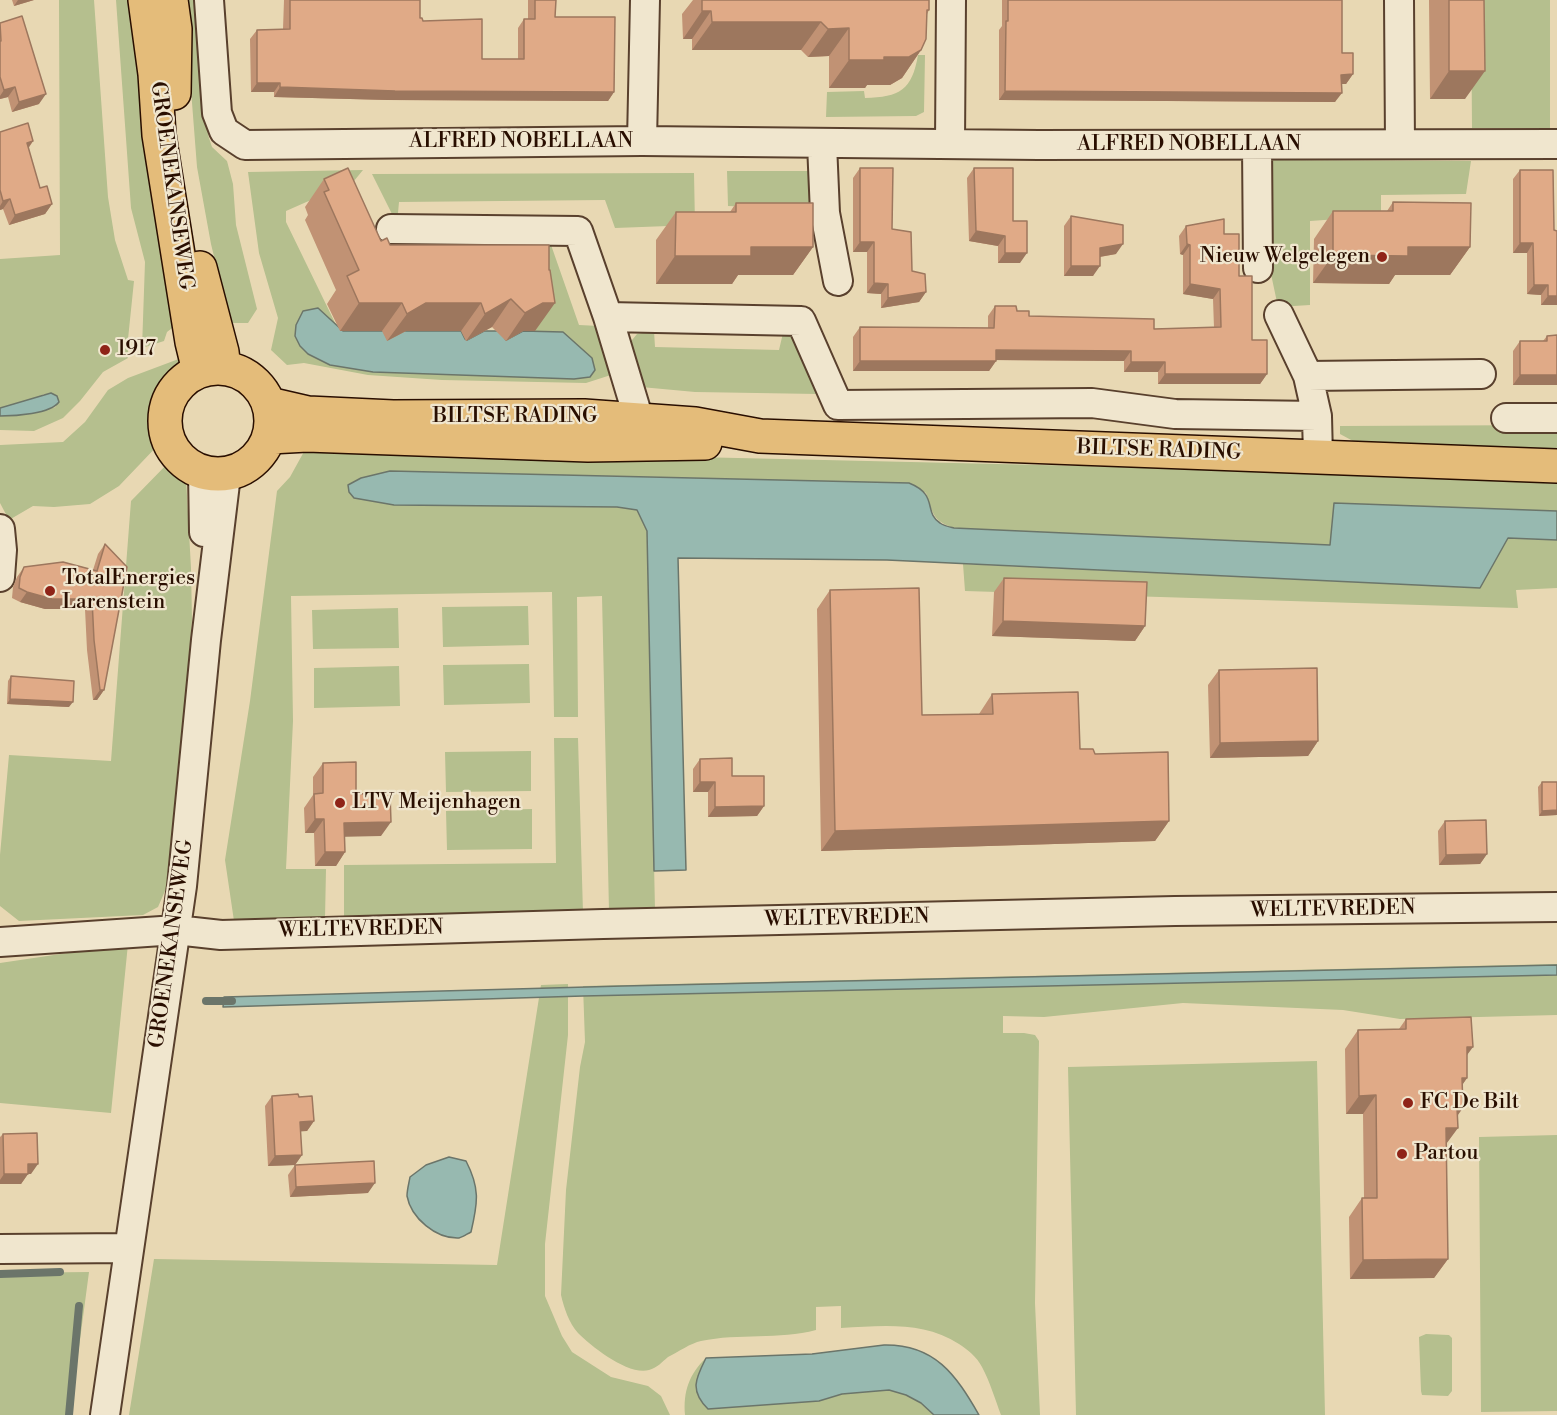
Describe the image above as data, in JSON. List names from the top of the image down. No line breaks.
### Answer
{"streets":{"main road":["GROENEKANSEWEG","BILTSE RADING"],"street":["ALFRED NOBELLAAN","WELTEVREDEN"]},"crossings":[["GROENEKANSEWEG","BILTSE RADING"],["GROENEKANSEWEG","WELTEVREDEN"]],"places":["Nieuw Welgelegen","1917","TotalEnergies Larenstein","LTV Meijenhagen","FC De Bilt","Partou"]}
